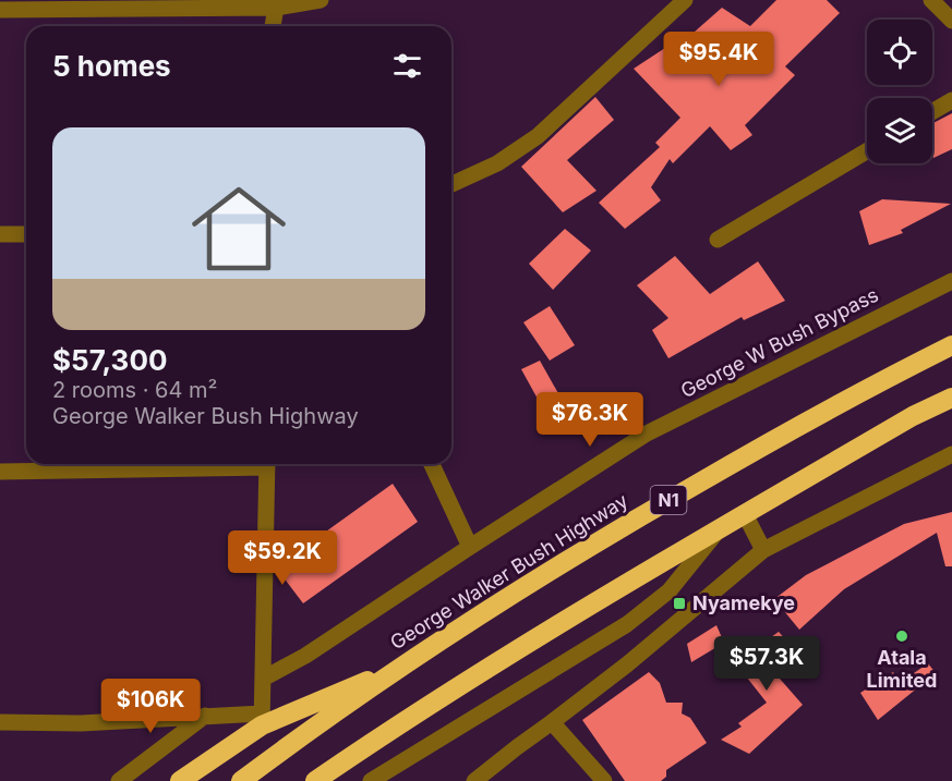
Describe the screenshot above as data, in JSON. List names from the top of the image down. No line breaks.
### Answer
{"streets":{"highway":["N1","George Walker Bush Highway"],"street":["George W Bush Bypass"]},"places":{"transit":["Nyamekye"],"other":["Atala Limited"]},"page":{"heading":"5 homes","price":["$95.4K","$76.3K","$59.2K","$57.3K","$106K"],"list":[{"name":"$57,300","note":"2 rooms · 64 m² · George Walker Bush Highway"}]}}
